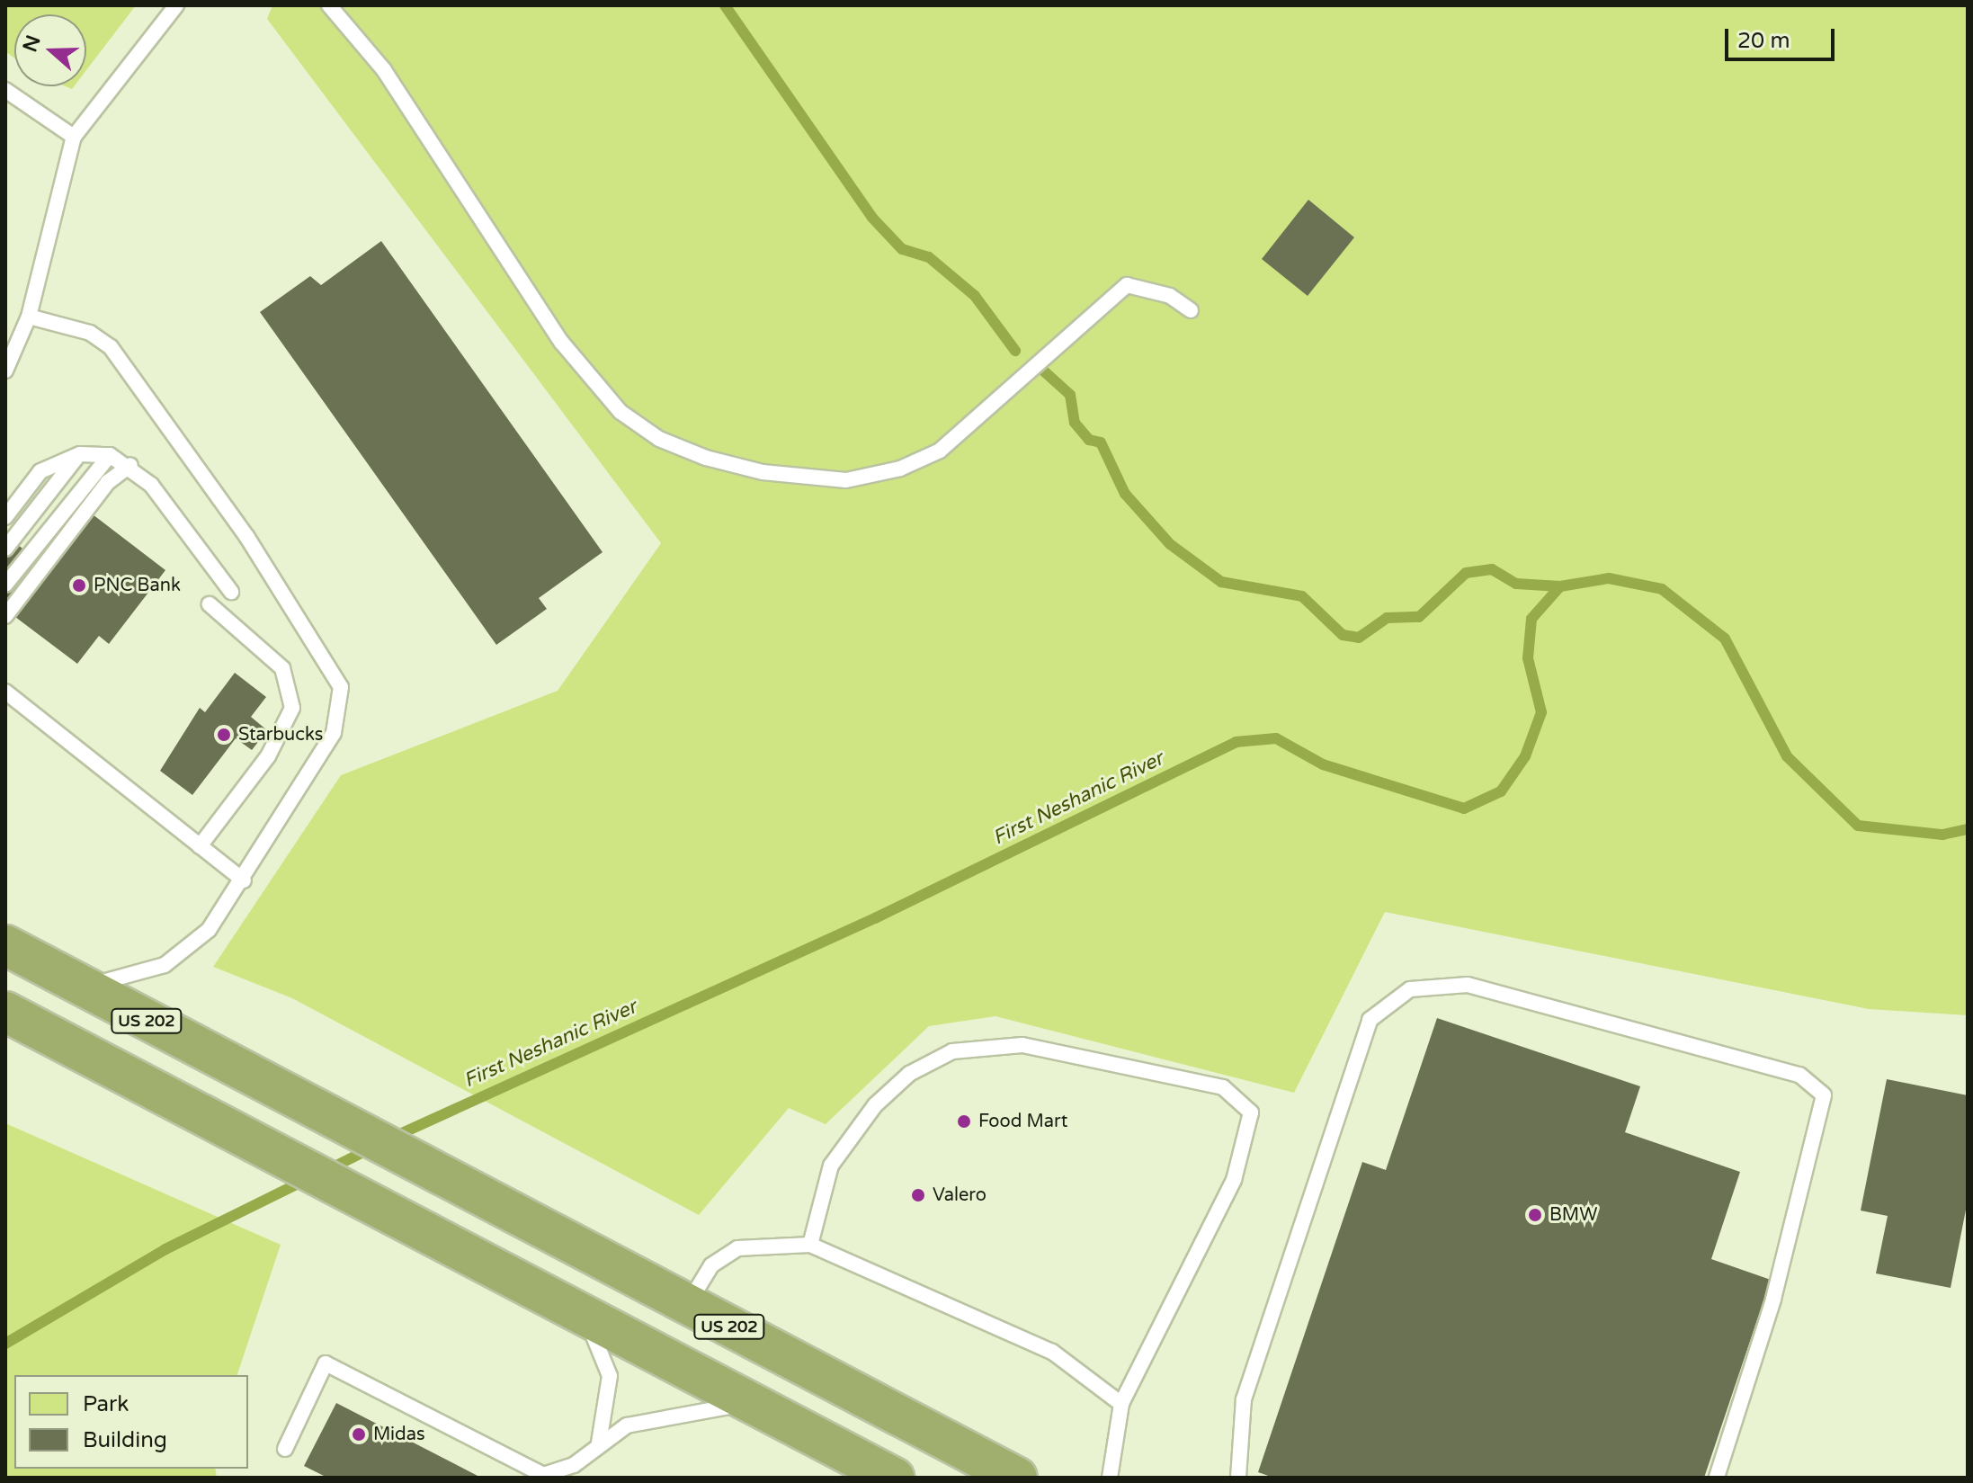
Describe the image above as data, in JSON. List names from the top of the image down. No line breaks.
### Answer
{"streets":{"highway":["US 202"]},"water":["First Neshanic River"],"places":["PNC Bank","Starbucks","Food Mart","Valero","BMW","Midas"],"legend":["Park","Building"],"scale_bar":"20 m","north":"left"}
